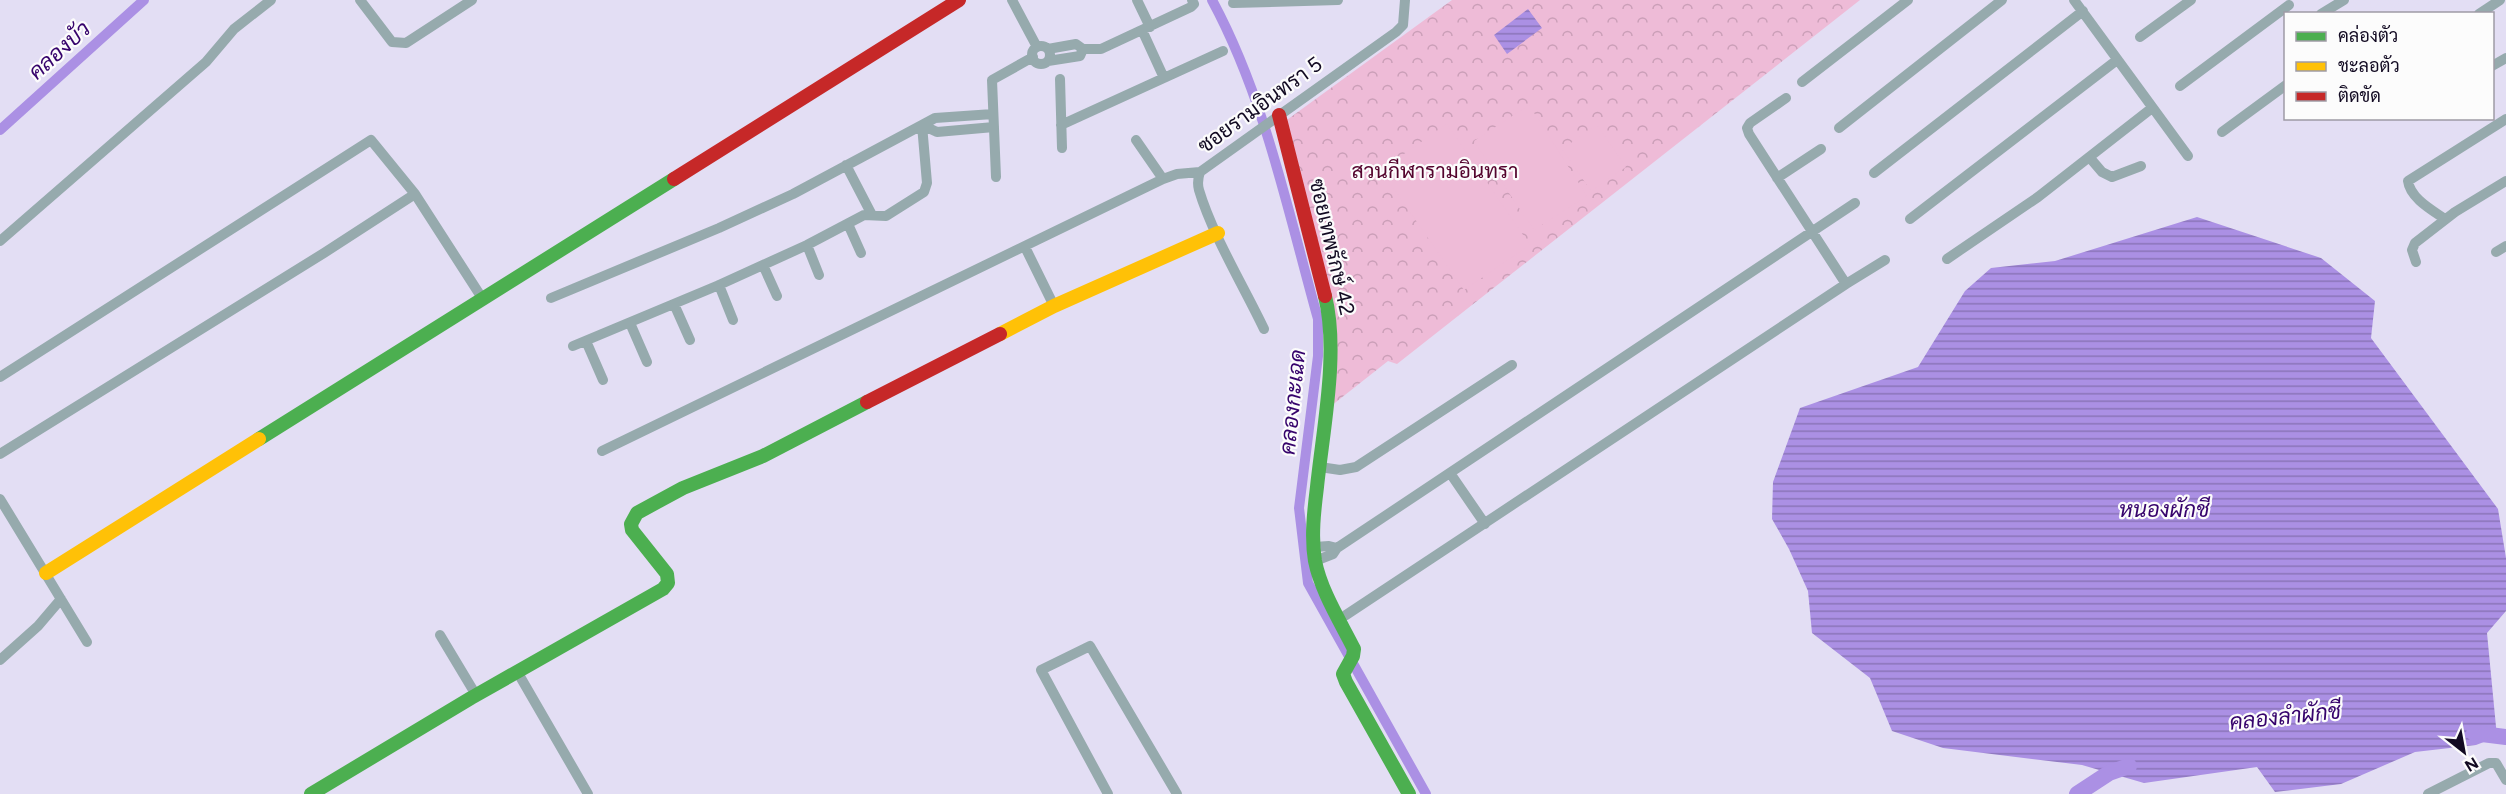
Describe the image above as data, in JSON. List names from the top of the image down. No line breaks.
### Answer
{"streets":{"street":["ซอยรามอินทรา 5","ซอยเทพรักษ์ 42"]},"crossings":[["ซอยรามอินทรา 5","ซอยเทพรักษ์ 42"]],"water":["คลองบัว","คลองกะเฉด","หนองผักชี","คลองลำผักชี"],"parks":["สวนกีฬารามอินทรา"],"legend":["คล่องตัว","ชะลอตัว","ติดขัด"],"north":"bottom right"}
